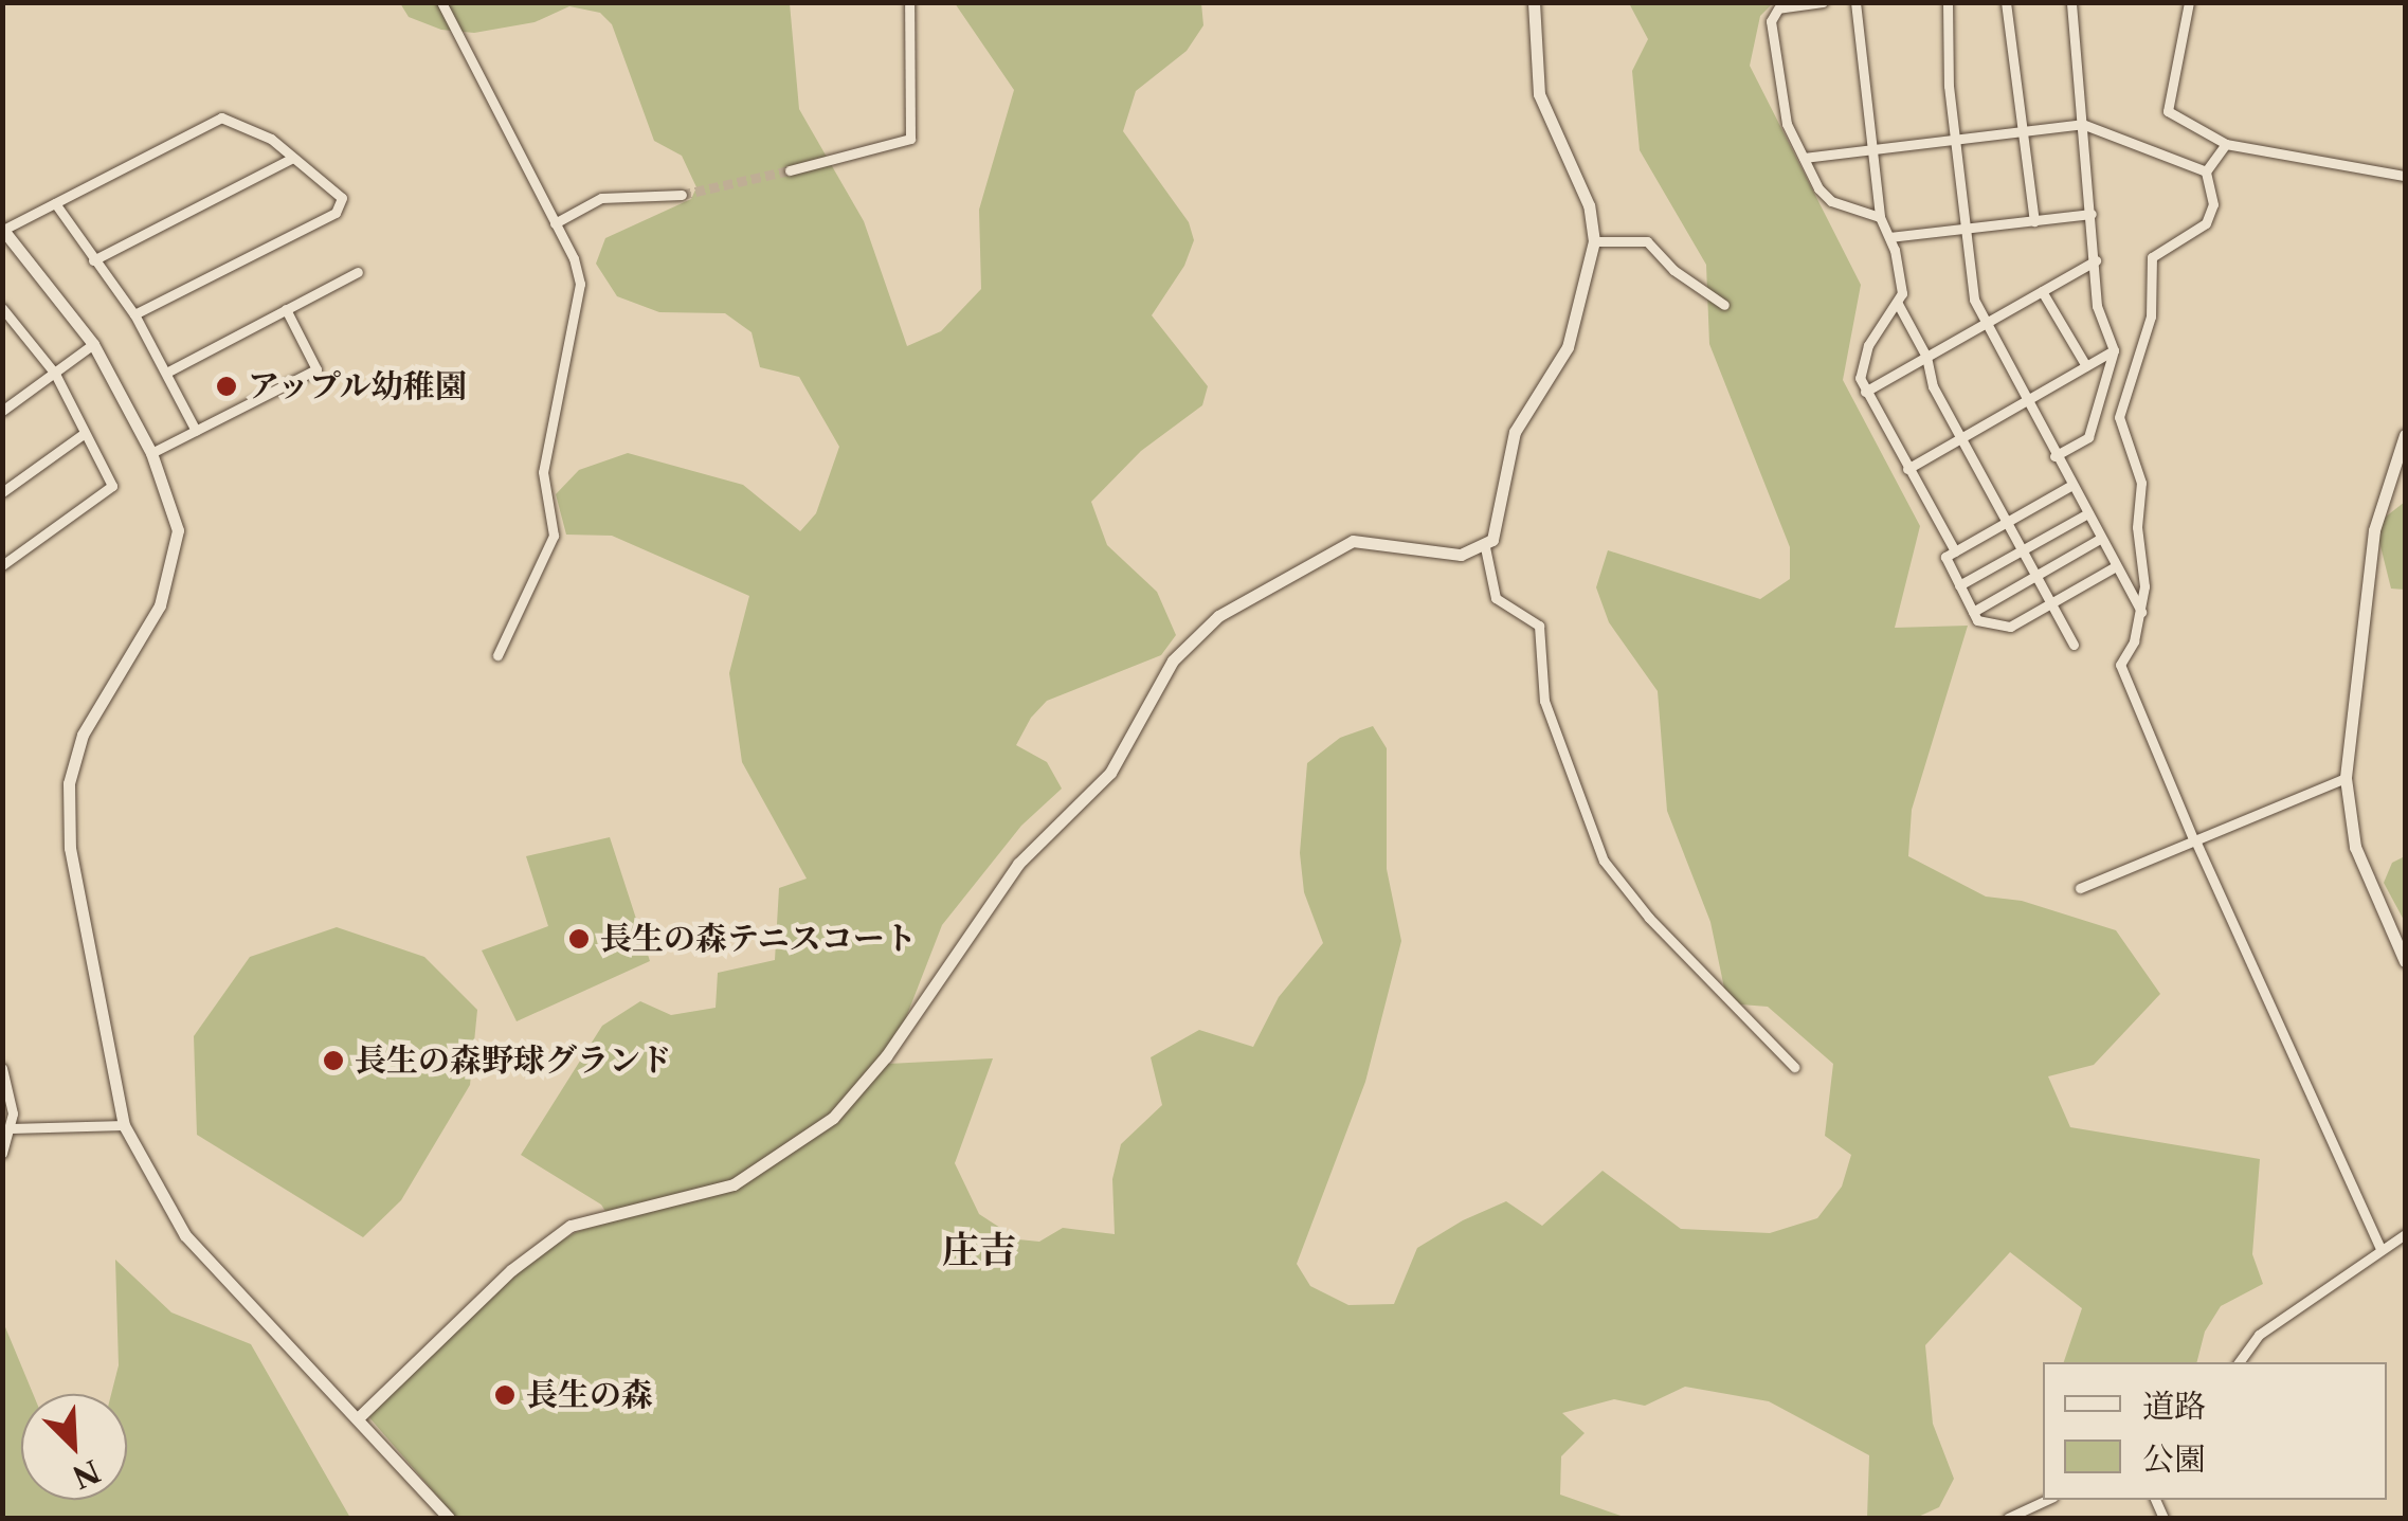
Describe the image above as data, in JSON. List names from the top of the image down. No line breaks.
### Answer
{"districts":["庄吉"],"places":["アップル幼稚園","長生の森テニスコート","長生の森野球グランド","長生の森"],"legend":["道路","公園"],"north":"bottom right"}
